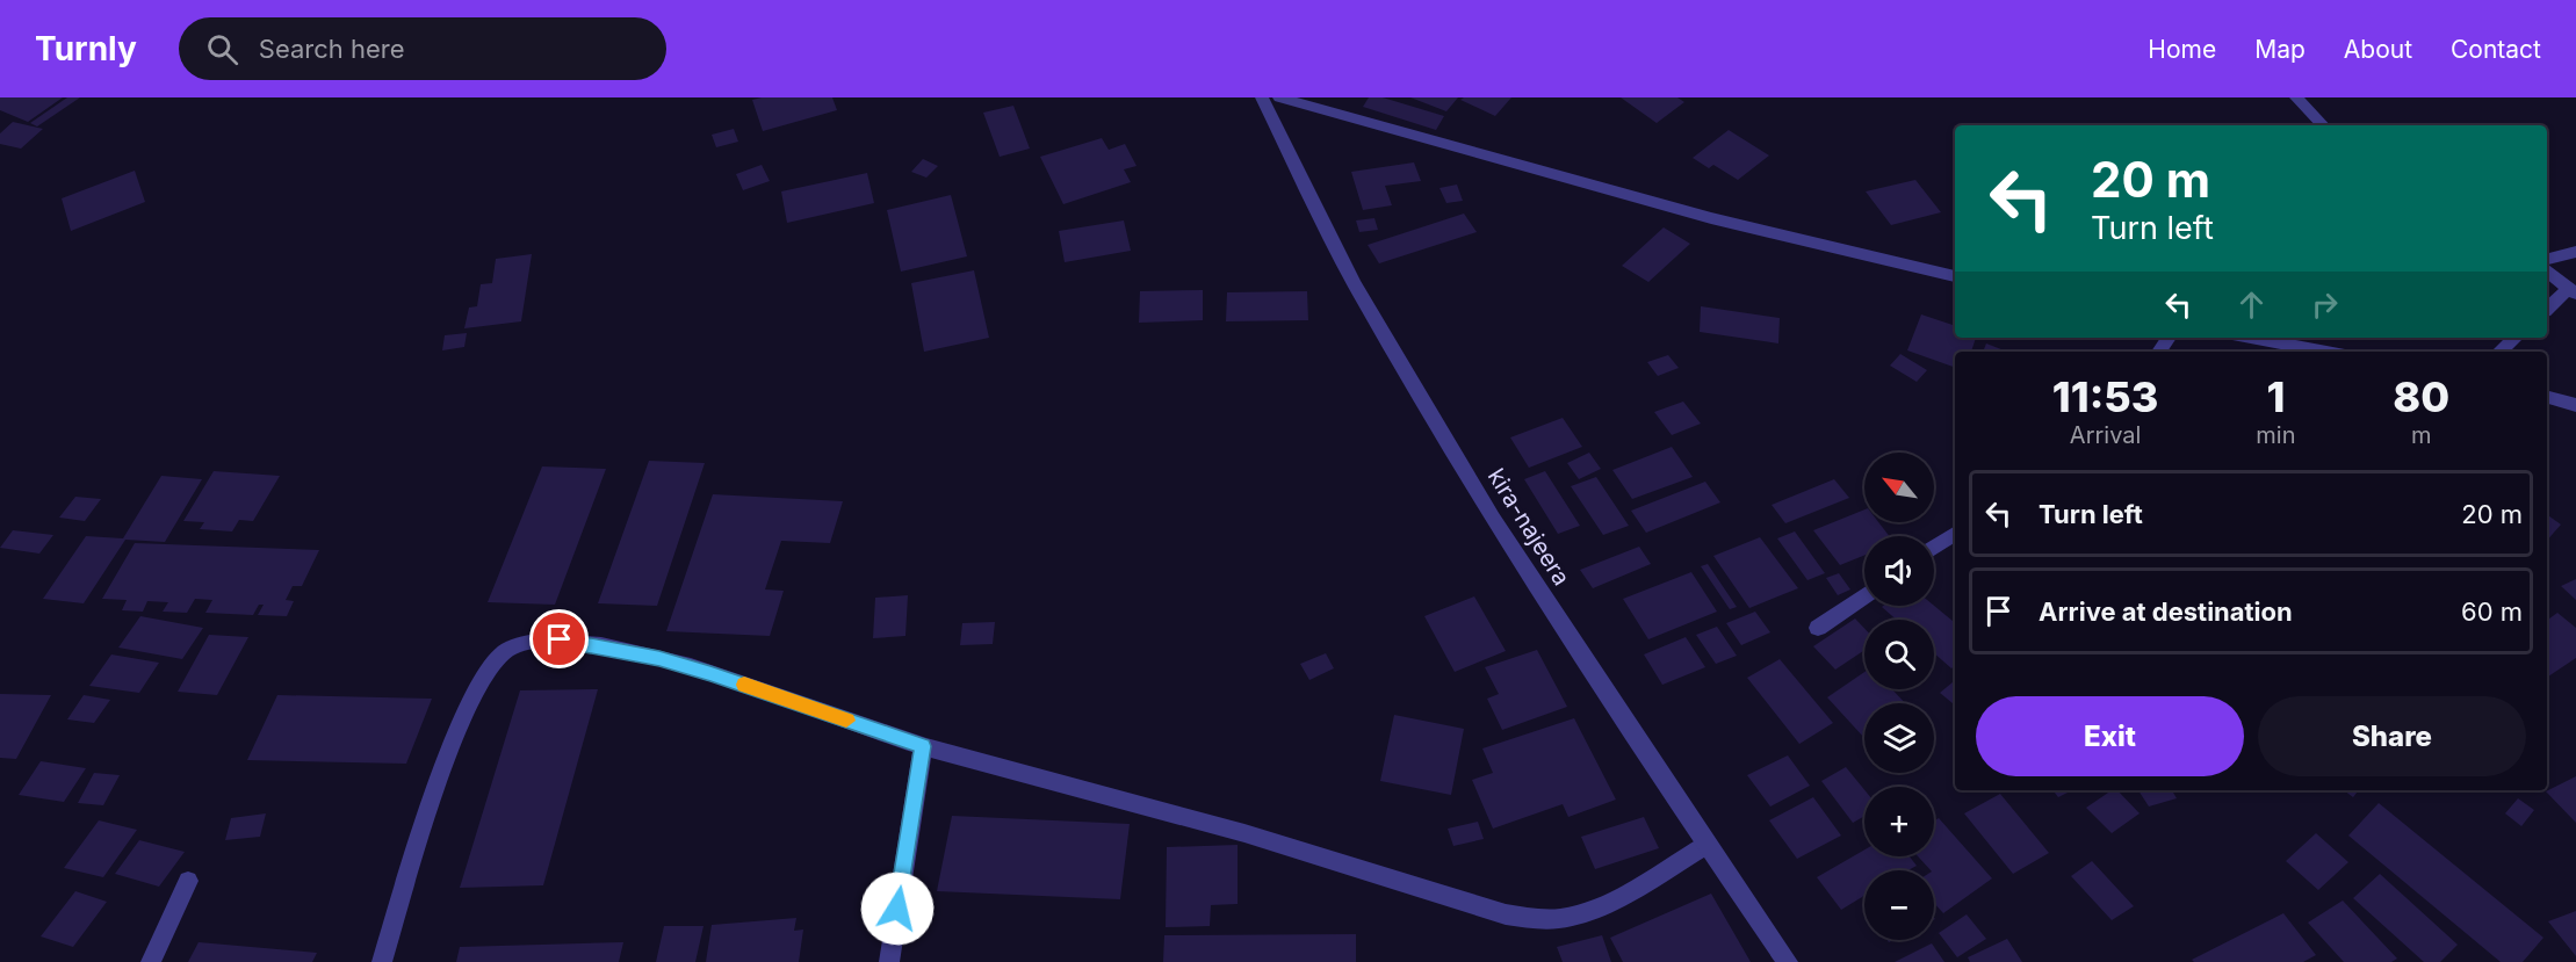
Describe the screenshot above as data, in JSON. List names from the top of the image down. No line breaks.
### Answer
{"streets":{"street":["kira-najeera"]},"north":"top left","page":{"header":"Turnly","search":"Search here","nav":["Home","Map","About","Contact"],"turn":["20 m","Turn left"],"eta":["11:53","Arrival","1","min","80","m"],"map_buttons":["+","−"],"list":[{"name":"Turn left","value":"20 m"},{"name":"Arrive at destination","value":"60 m"}],"buttons":["Exit","Share"]}}
